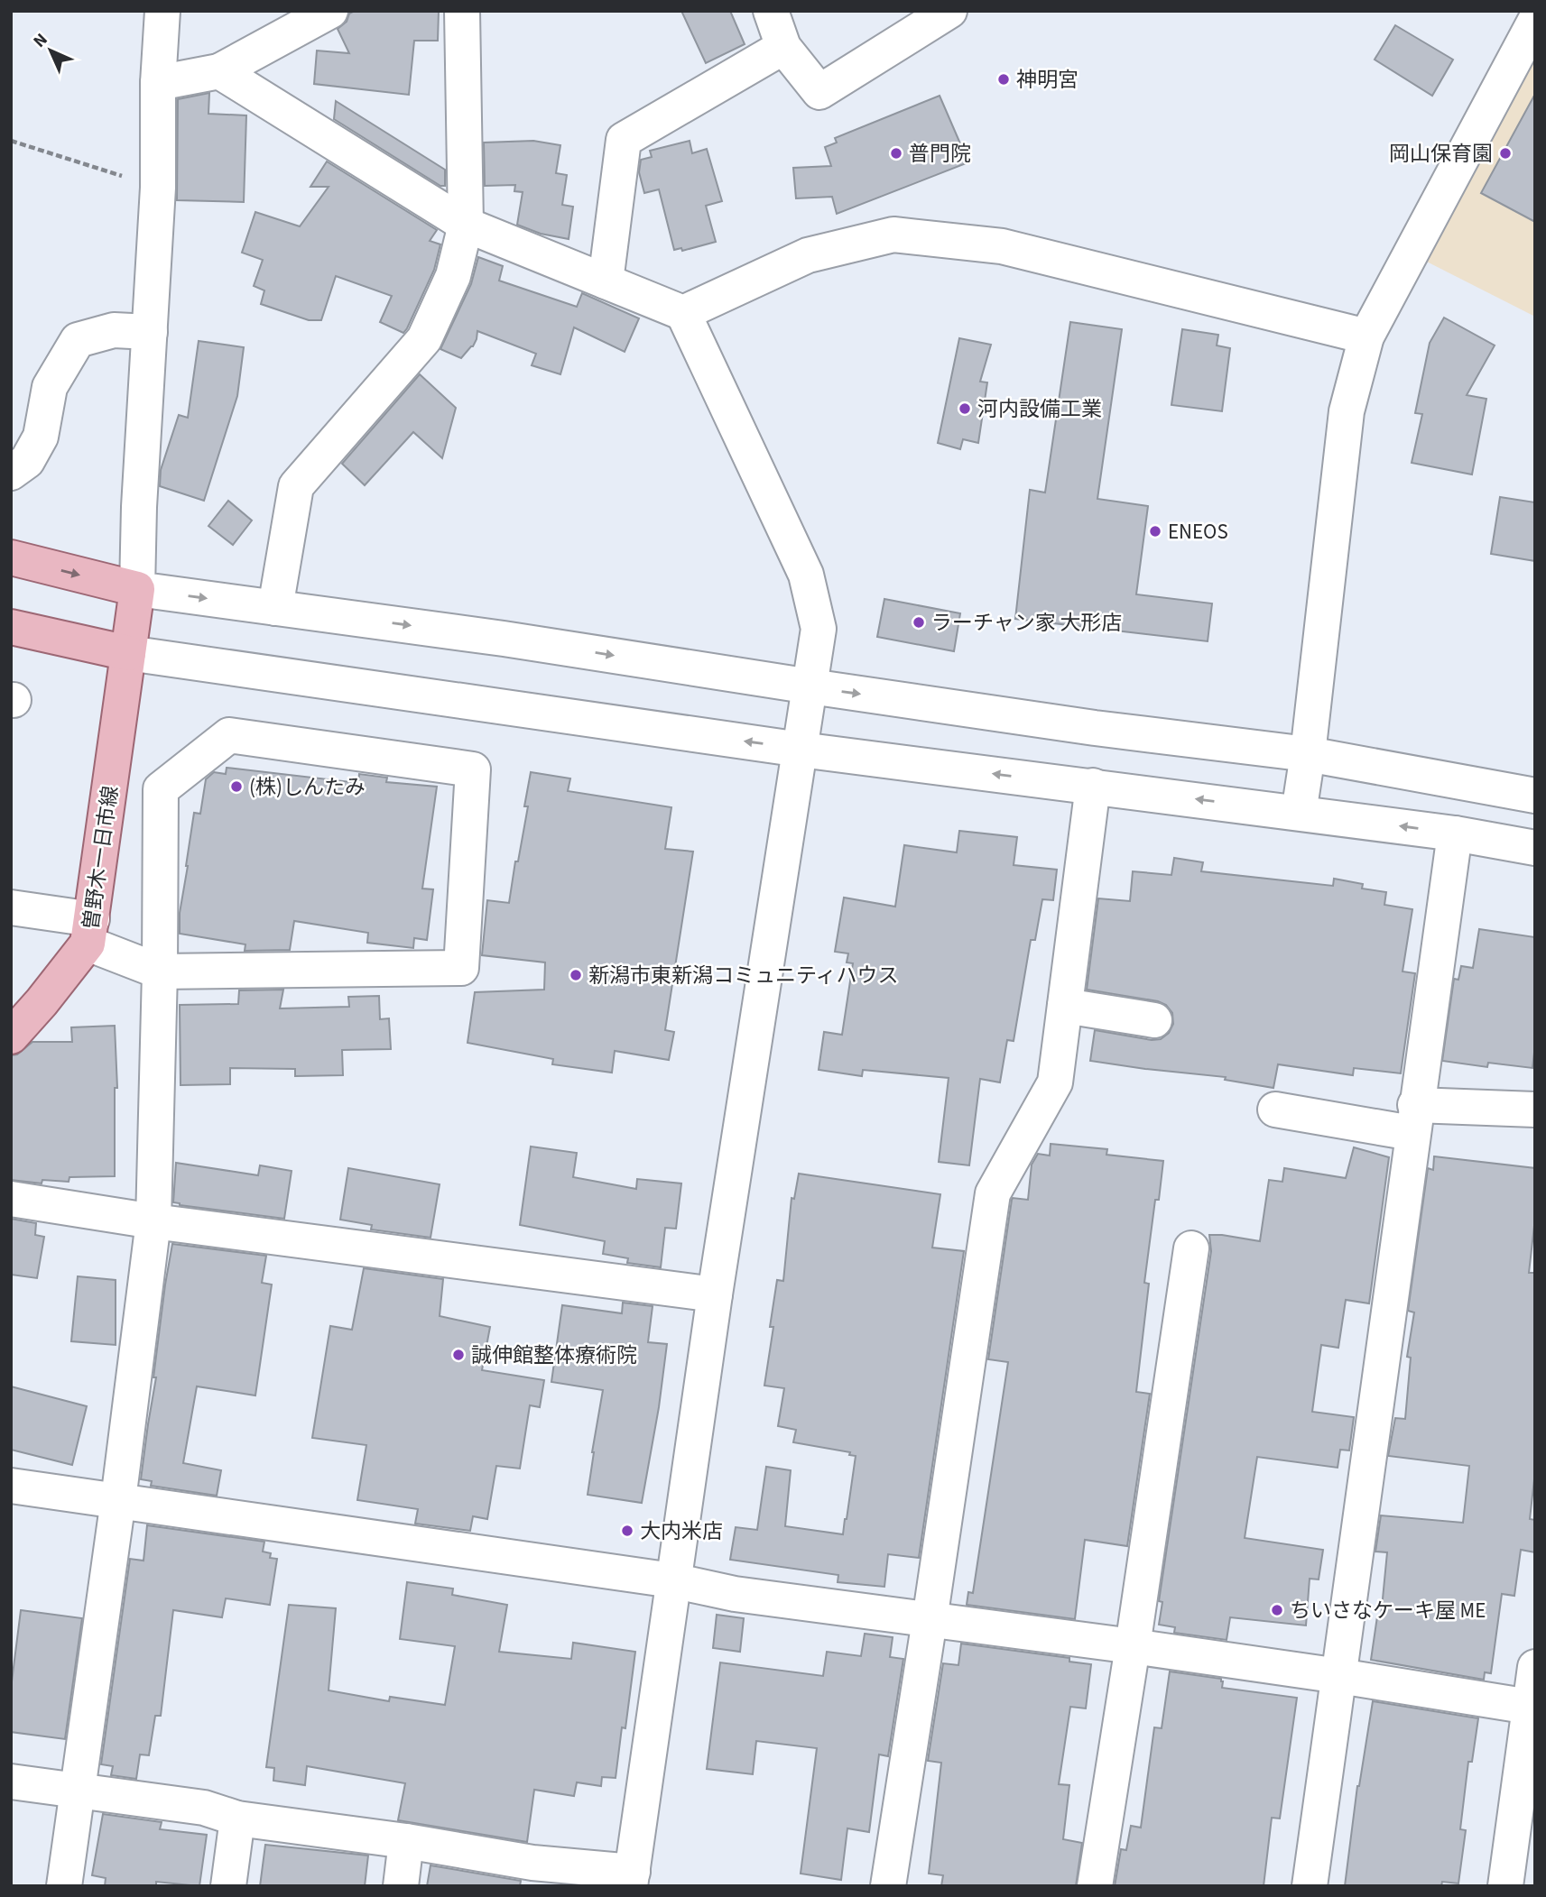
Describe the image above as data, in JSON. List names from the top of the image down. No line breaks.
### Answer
{"streets":{"main road":["曽野木一日市線"]},"places":["神明宮","普門院","岡山保育園","河内設備工業","ENEOS","ラーチャン家 大形店","(株)しんたみ","新潟市東新潟コミュニティハウス","誠伸館整体療術院","大内米店","ちいさなケーキ屋 ME"],"north":"top left"}
